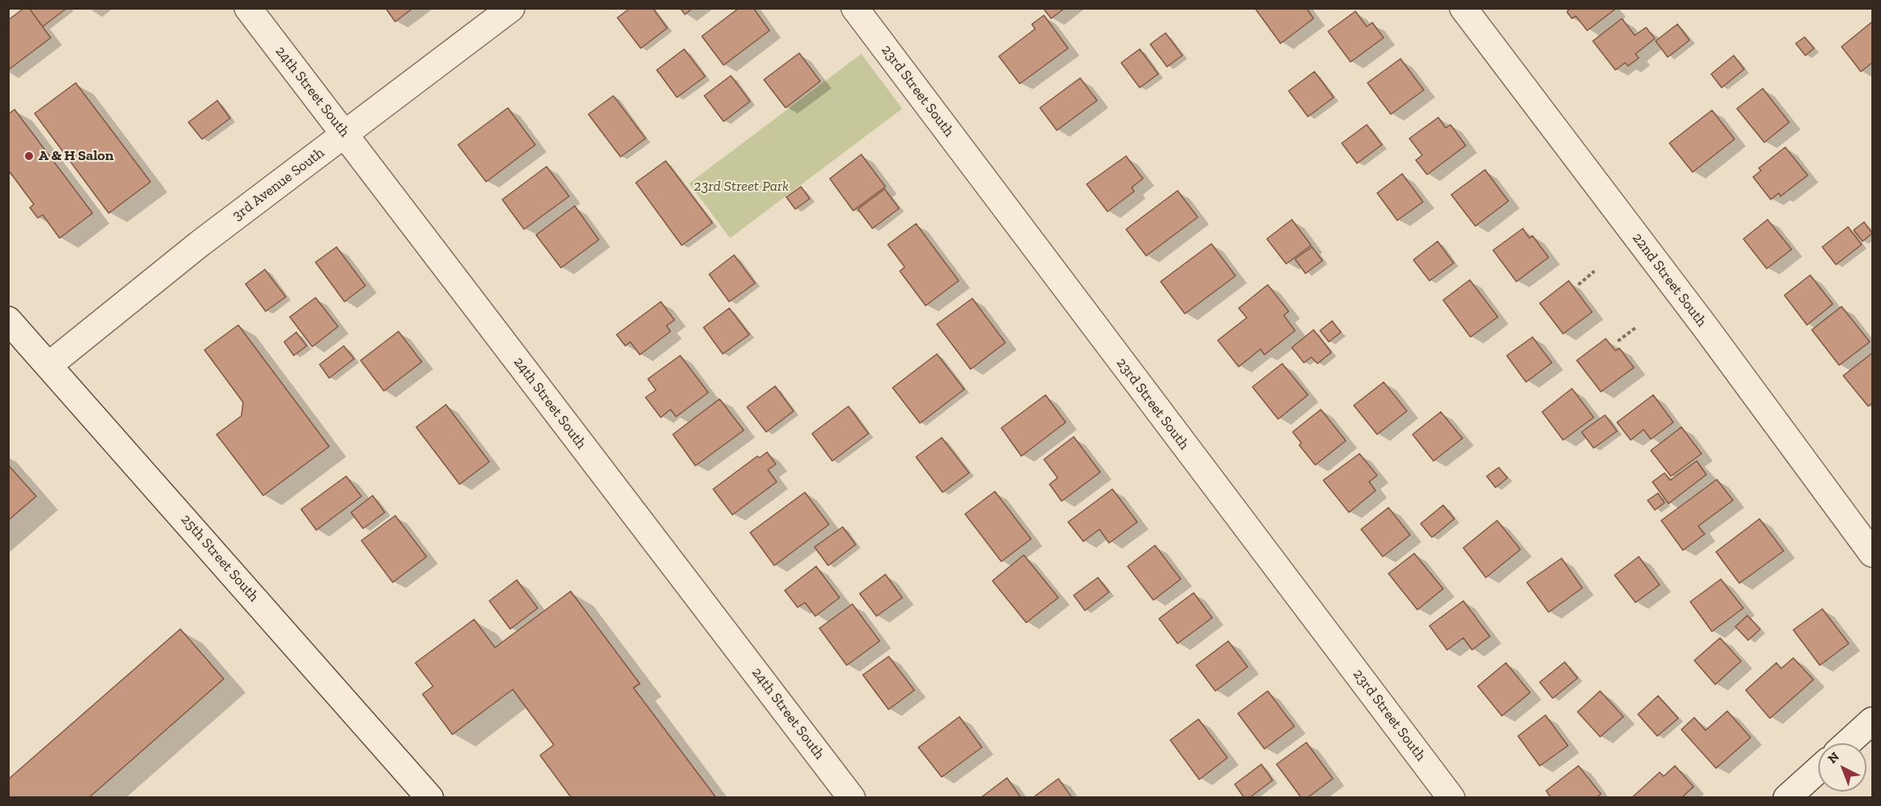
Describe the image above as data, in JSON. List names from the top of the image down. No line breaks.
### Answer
{"streets":{"street":["23rd Street South","24th Street South","3rd Avenue South","22nd Street South","25th Street South"]},"crossings":[["24th Street South","3rd Avenue South"],["3rd Avenue South","25th Street South"]],"parks":["23rd Street Park"],"places":["A & H Salon"],"north":"top left"}
